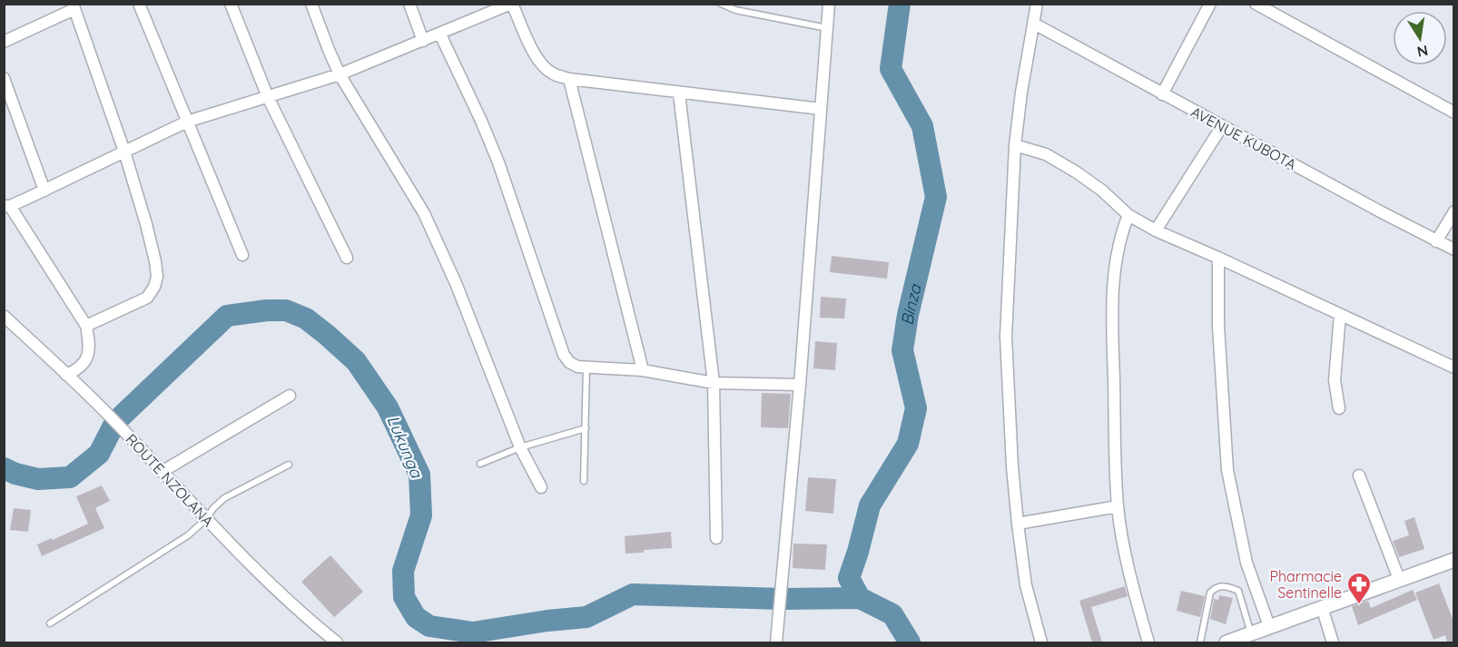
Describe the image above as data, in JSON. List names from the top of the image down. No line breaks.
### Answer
{"streets":{"street":["AVENUE KUBOTA","ROUTE NZOLANA"]},"water":["Binza","Lukunga"],"places":{"pharmacy":["Pharmacie Sentinelle"]},"north":"bottom"}
